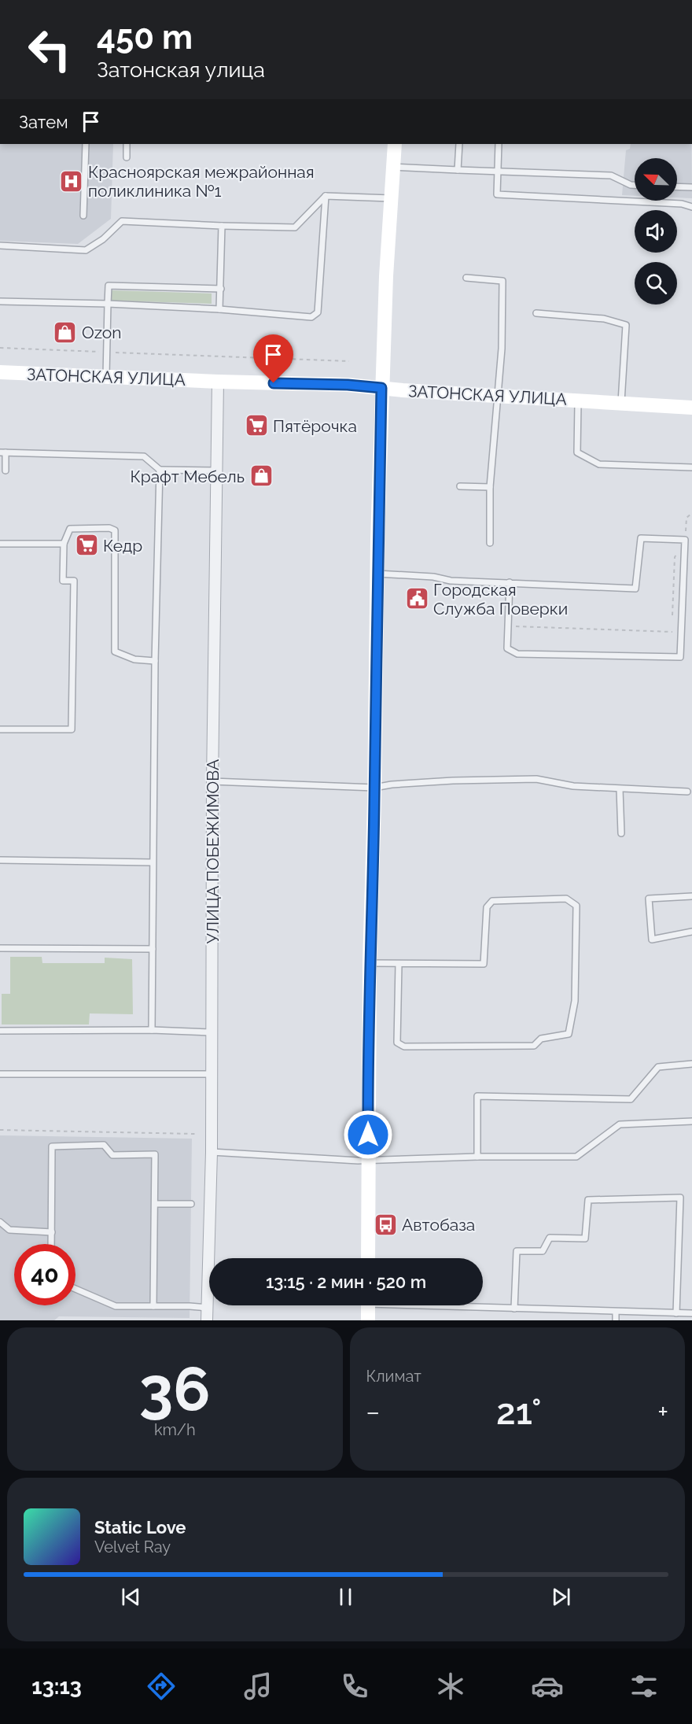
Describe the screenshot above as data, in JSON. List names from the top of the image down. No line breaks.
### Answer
{"streets":{"street":["ЗАТОНСКАЯ УЛИЦА","УЛИЦА ПОБЕЖИМОВА"]},"crossings":[["ЗАТОНСКАЯ УЛИЦА","УЛИЦА ПОБЕЖИМОВА"]],"places":{"hospital":["Красноярская межрайонная поликлиника №1"],"shop":["Ozon","Крафт Мебель"],"supermarket":["Пятёрочка","Кедр"],"public building":["Городская Служба Поверки"],"bus stop":["Автобаза"]},"north":"top left","page":{"turn":["450 m","Затонская улица"],"then":"Затем","limit":"40","trip":"13:15 · 2 мин · 520 m","tile":[["36","km/h"],"Климат"],"heat":["−","21°","+"],"song":["Static Love","Velvet Ray"],"tabs":"13:13"}}
